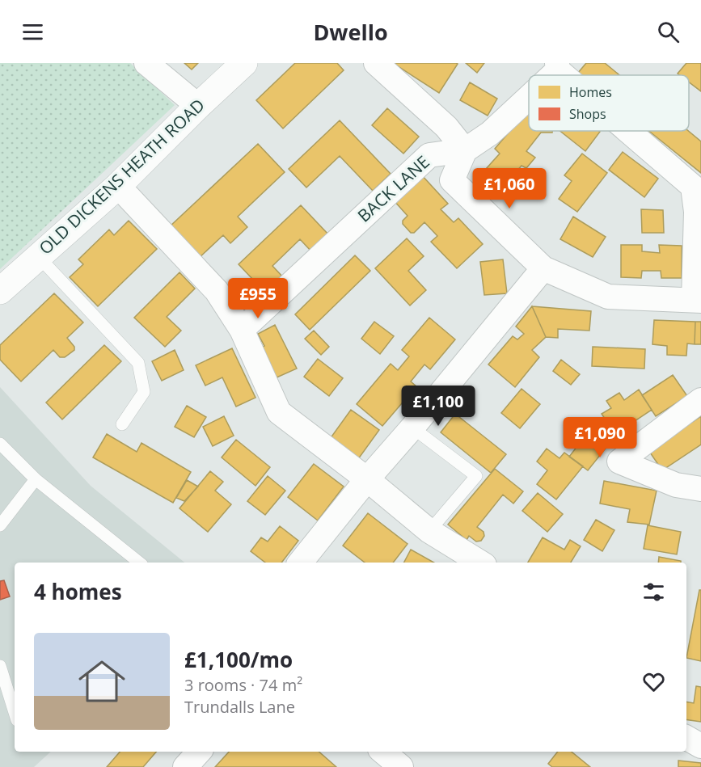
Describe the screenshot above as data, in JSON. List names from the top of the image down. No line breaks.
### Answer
{"streets":{"street":["OLD DICKENS HEATH ROAD","BACK LANE"]},"legend":["Homes","Shops"],"page":{"header":"Dwello","price":["£1,060","£955","£1,100","£1,090"],"heading":"4 homes","list":[{"name":"£1,100/mo","note":"3 rooms · 74 m² · Trundalls Lane"}]}}
